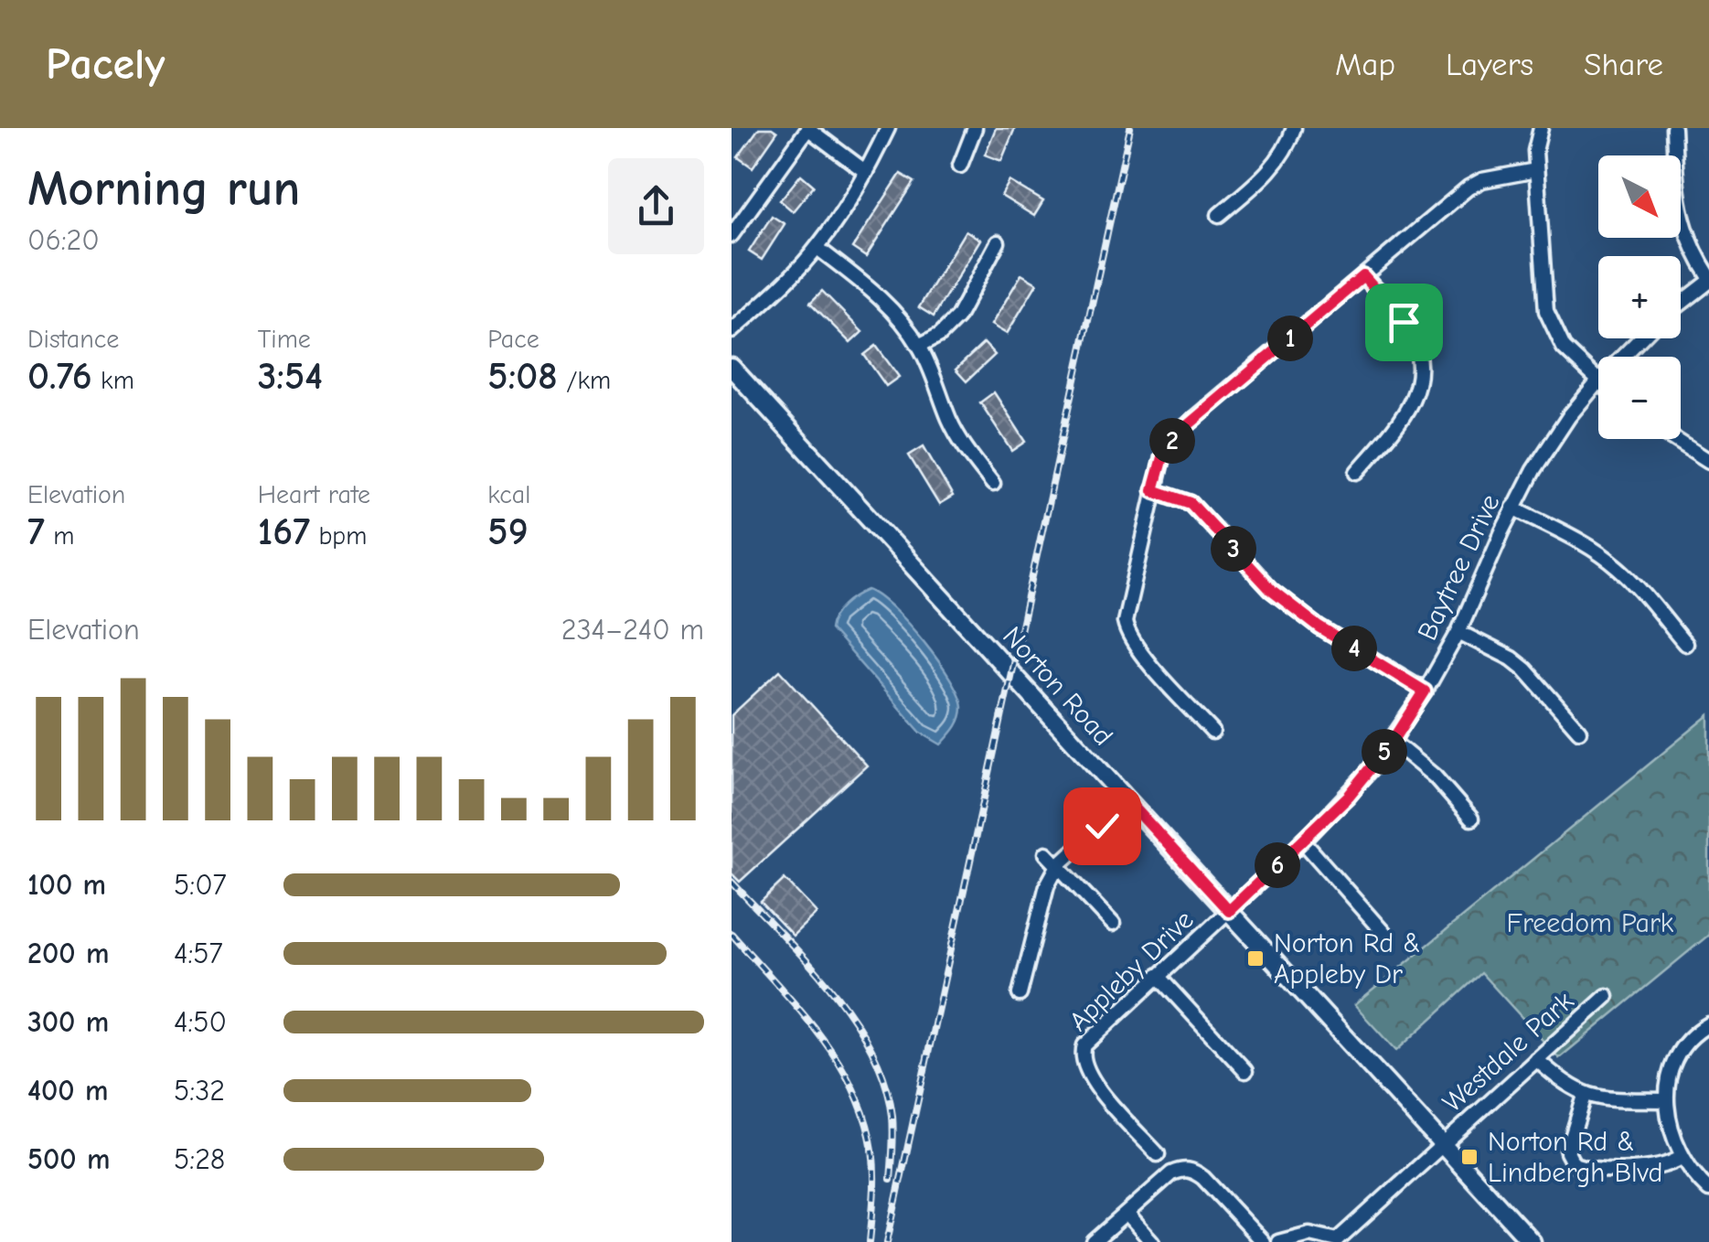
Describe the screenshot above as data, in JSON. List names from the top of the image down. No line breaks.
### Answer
{"streets":{"main road":["Norton Road"],"street":["Baytree Drive","Appleby Drive","Westdale Park"]},"crossings":[["Baytree Drive","Norton Road"],["Baytree Drive","Appleby Drive"],["Norton Road","Appleby Drive"],["Norton Road","Westdale Park"]],"parks":["Freedom Park"],"places":{"transit":["Norton Rd & Appleby Dr","Norton Rd & Lindbergh Blvd"]},"north":"bottom right","page":{"header":"Pacely","nav":["Map","Layers","Share"],"heading":["Morning run","06:20"],"map_buttons":["+","−"],"stats":[["Distance","0.76 km"],["Time","3:54"],["Pace","5:08 /km"],["Elevation","7 m"],["Heart rate","167 bpm"],["kcal","59"]],"pins":["1","2","3","4","5","6"],"chart":["Elevation","234–240 m"],"list":[{"name":"100 m","note":"5:07"},{"name":"200 m","note":"4:57"},{"name":"300 m","note":"4:50"},{"name":"400 m","note":"5:32"},{"name":"500 m","note":"5:28"}]}}
